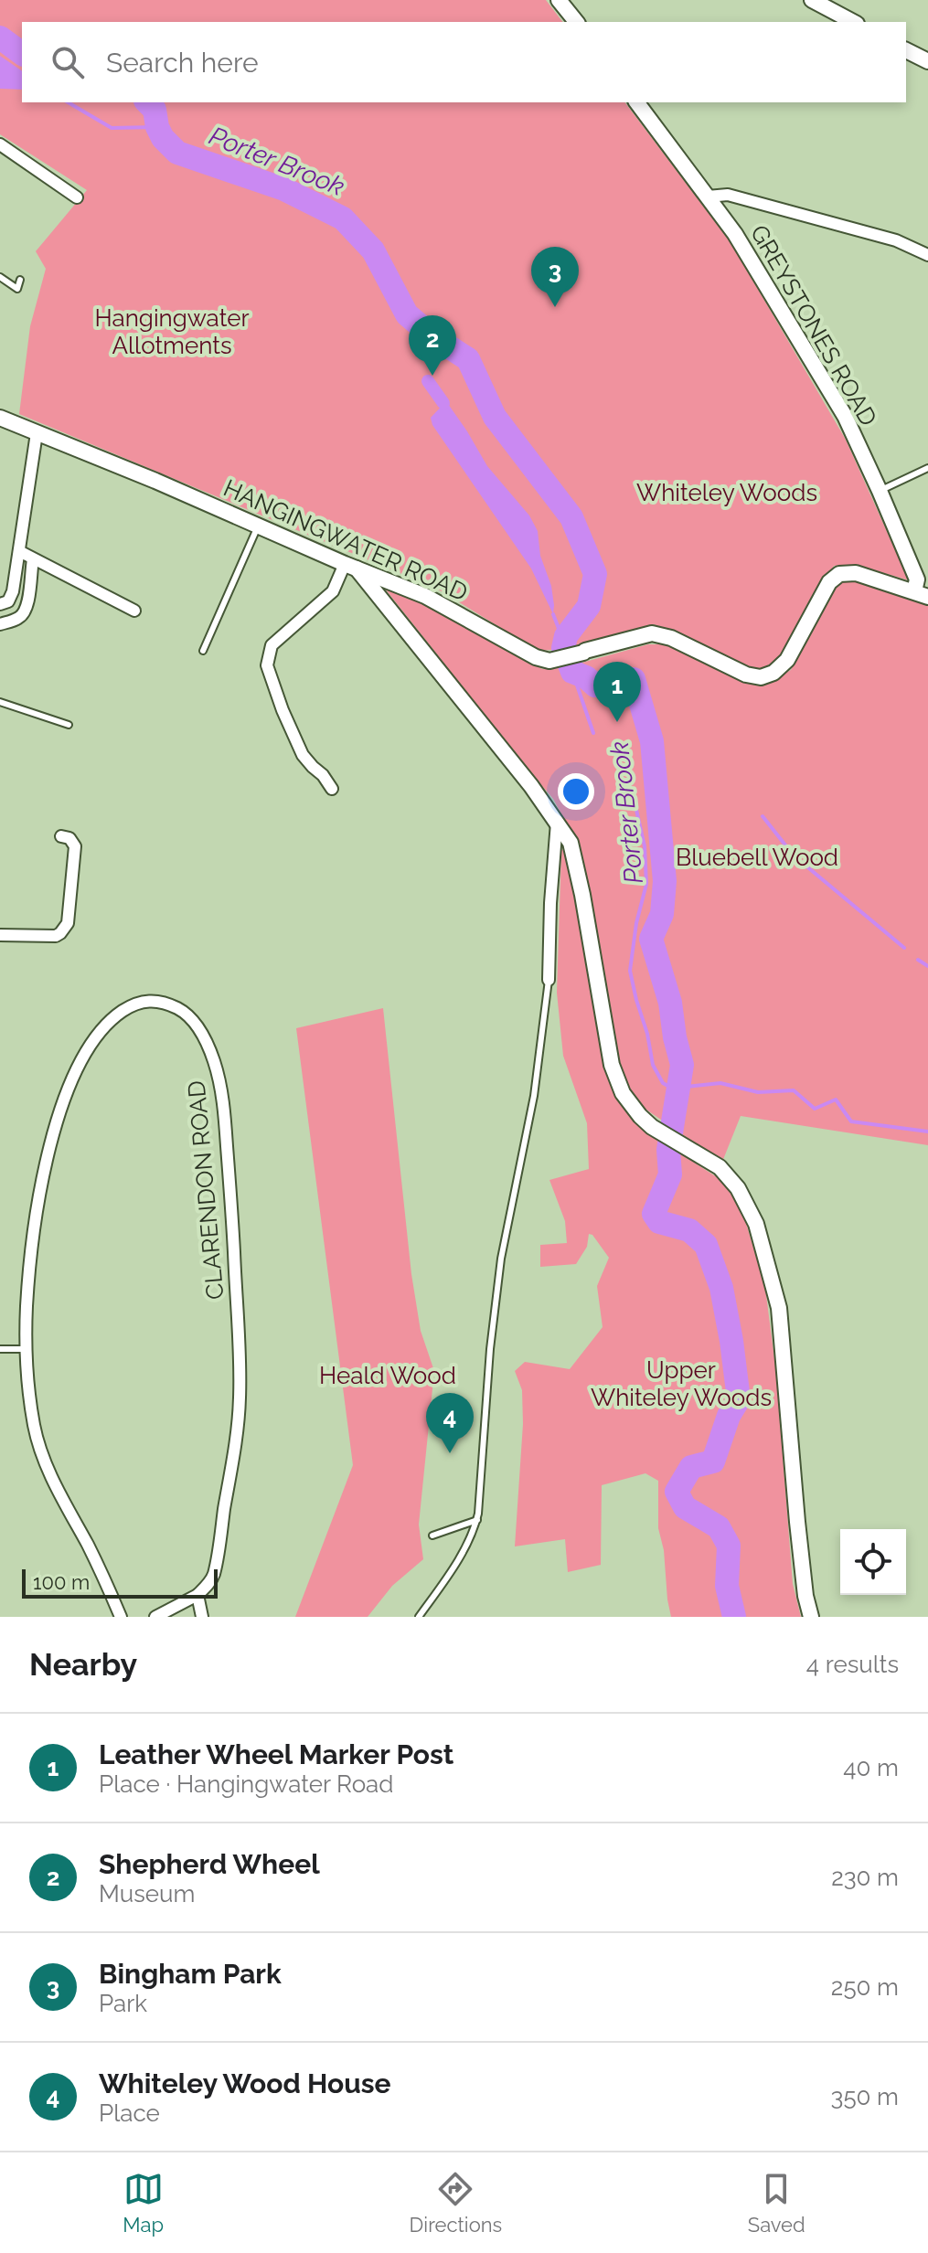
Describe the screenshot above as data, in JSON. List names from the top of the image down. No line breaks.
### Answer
{"streets":{"street":["GREYSTONES ROAD","HANGINGWATER ROAD","CLARENDON ROAD"]},"crossings":[["GREYSTONES ROAD","HANGINGWATER ROAD"]],"water":["Porter Brook"],"parks":["Hangingwater Allotments","Whiteley Woods","Bluebell Wood","Upper Whiteley Woods","Heald Wood"],"scale_bar":"100 m","page":{"search":"Search here","pins":["3","2","1","4"],"scale":"100 m","heading":["Nearby","4 results"],"list":[{"mark":"1","name":"Leather Wheel Marker Post","note":"Place · Hangingwater Road","value":"40 m"},{"mark":"2","name":"Shepherd Wheel","note":"Museum","value":"230 m"},{"mark":"3","name":"Bingham Park","note":"Park","value":"250 m"},{"mark":"4","name":"Whiteley Wood House","note":"Place","value":"350 m"}],"nav":["Map","Directions","Saved"]}}
